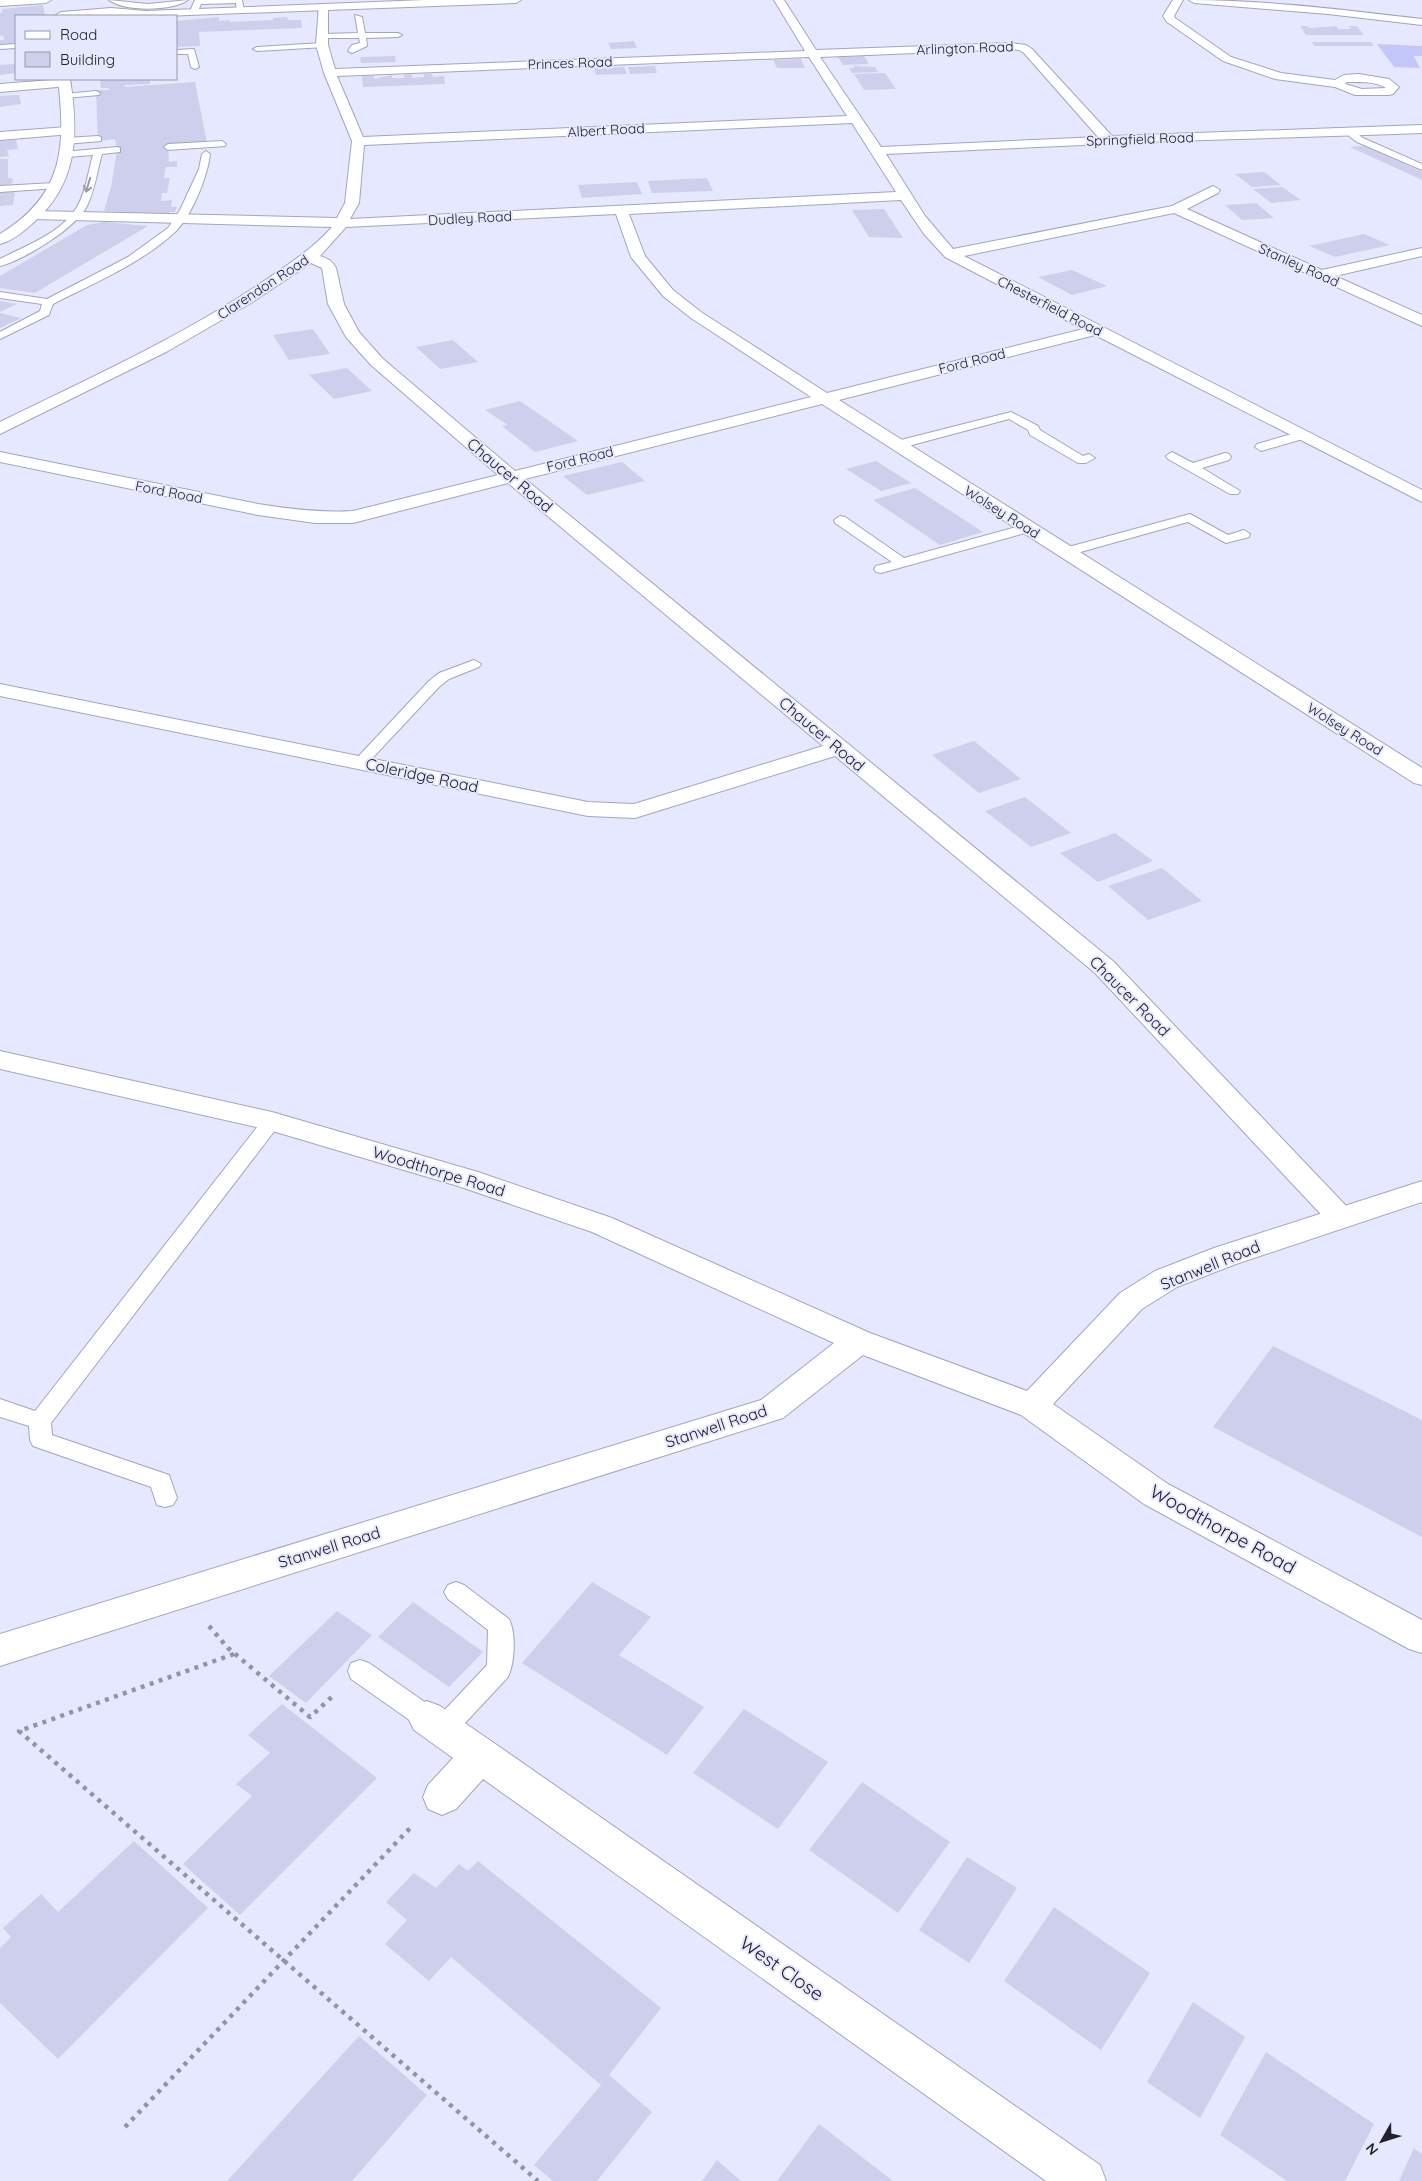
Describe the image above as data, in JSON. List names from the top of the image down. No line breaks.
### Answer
{"streets":{"street":["Arlington Road","Princes Road","Albert Road","Springfield Road","Dudley Road","Stanley Road","Clarendon Road","Chesterfield Road","Ford Road","Chaucer Road","Wolsey Road","Coleridge Road","Woodthorpe Road","Stanwell Road","West Close"]},"crossings":[["Arlington Road","Princes Road"],["Arlington Road","Springfield Road"],["Arlington Road","Chesterfield Road"],["Princes Road","Clarendon Road"],["Princes Road","Chesterfield Road"],["Albert Road","Clarendon Road"],["Albert Road","Chesterfield Road"],["Springfield Road","Chesterfield Road"],["Dudley Road","Clarendon Road"],["Dudley Road","Chesterfield Road"],["Dudley Road","Wolsey Road"],["Clarendon Road","Chaucer Road"],["Chesterfield Road","Ford Road"],["Ford Road","Chaucer Road"],["Ford Road","Wolsey Road"],["Chaucer Road","Coleridge Road"],["Chaucer Road","Stanwell Road"],["Woodthorpe Road","Stanwell Road"]],"legend":["Road","Building"],"north":"bottom left"}
